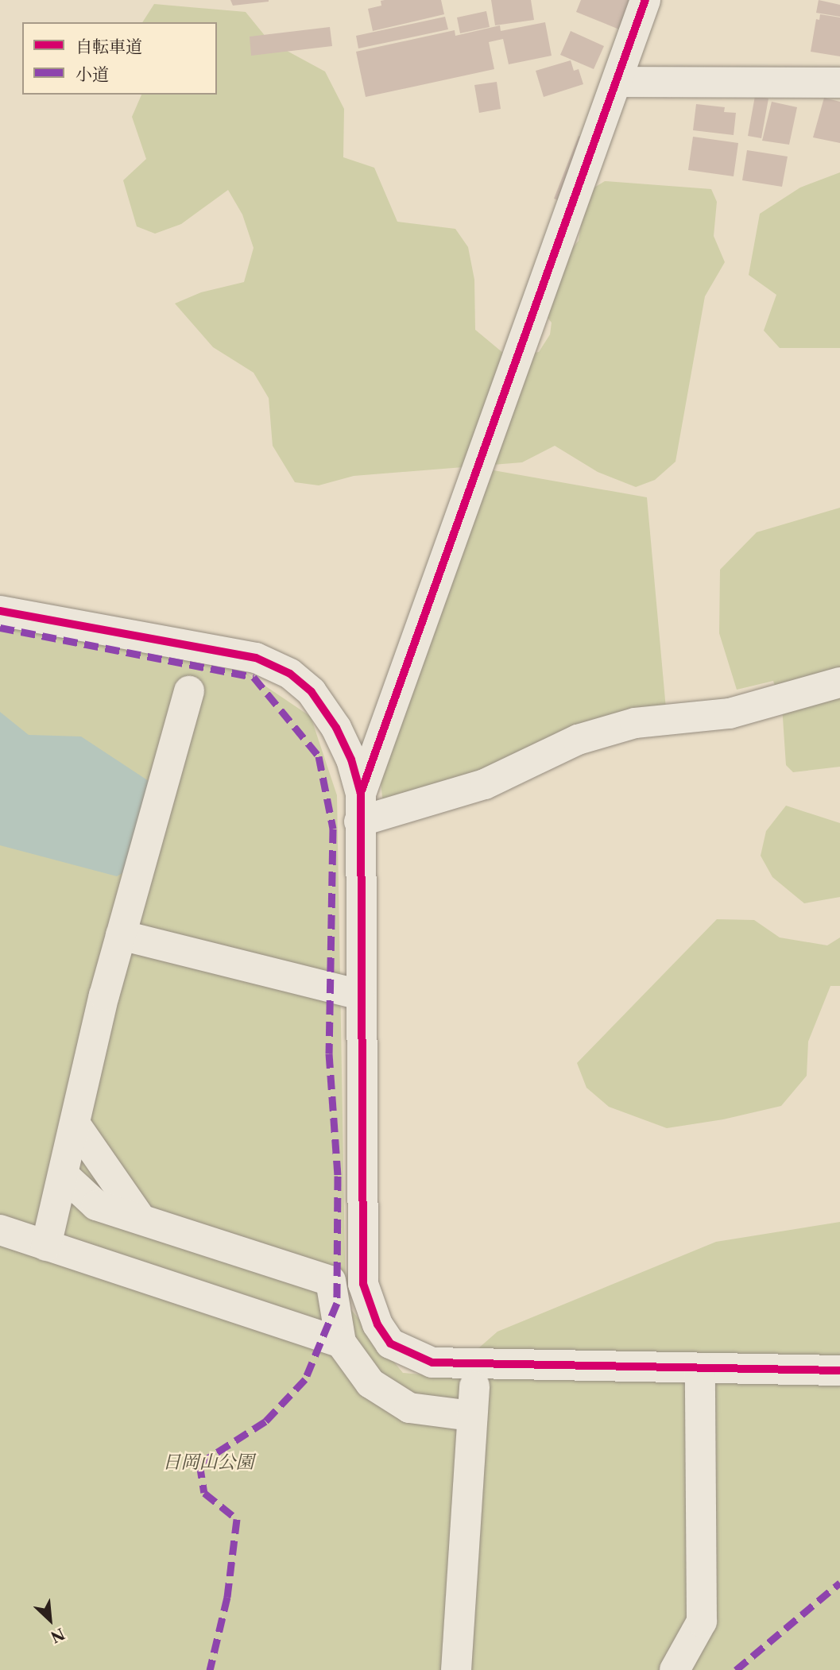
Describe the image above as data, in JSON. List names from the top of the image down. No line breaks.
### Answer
{"parks":["日岡山公園"],"legend":["自転車道","小道"],"north":"bottom right"}
